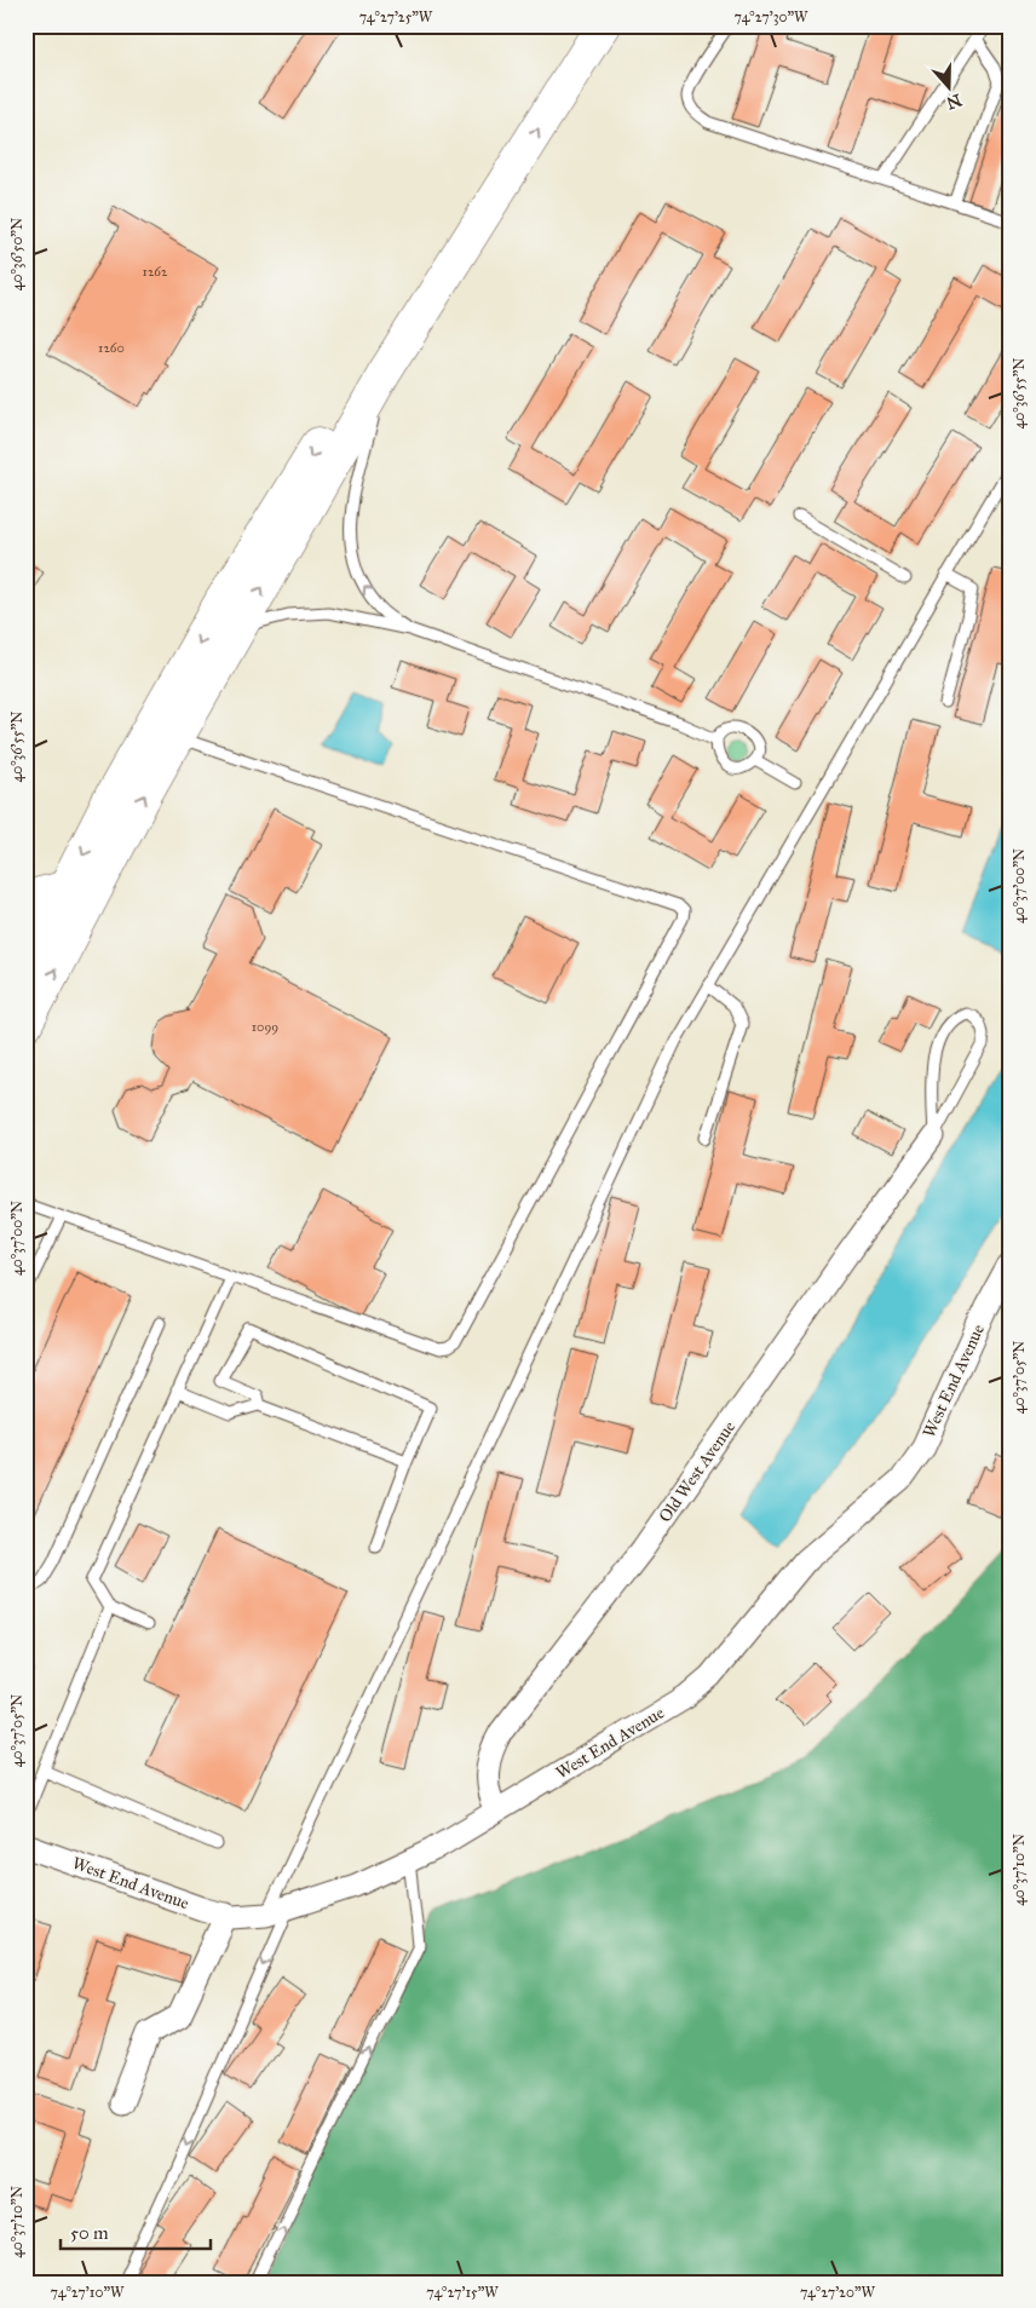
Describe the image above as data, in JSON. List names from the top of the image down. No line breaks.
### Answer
{"streets":{"street":["West End Avenue","Old West Avenue"]},"crossings":[["West End Avenue","Old West Avenue"]],"house_numbers":["1262","1260","1099"],"scale_bar":"50 m","north":"bottom","coordinates":["74°27'25\"W","74°27'30\"W","40°36'50\"N","40°36'55\"N","40°37'00\"N","40°37'05\"N","40°37'10\"N","74°27'10\"W","74°27'15\"W","74°27'20\"W"]}
